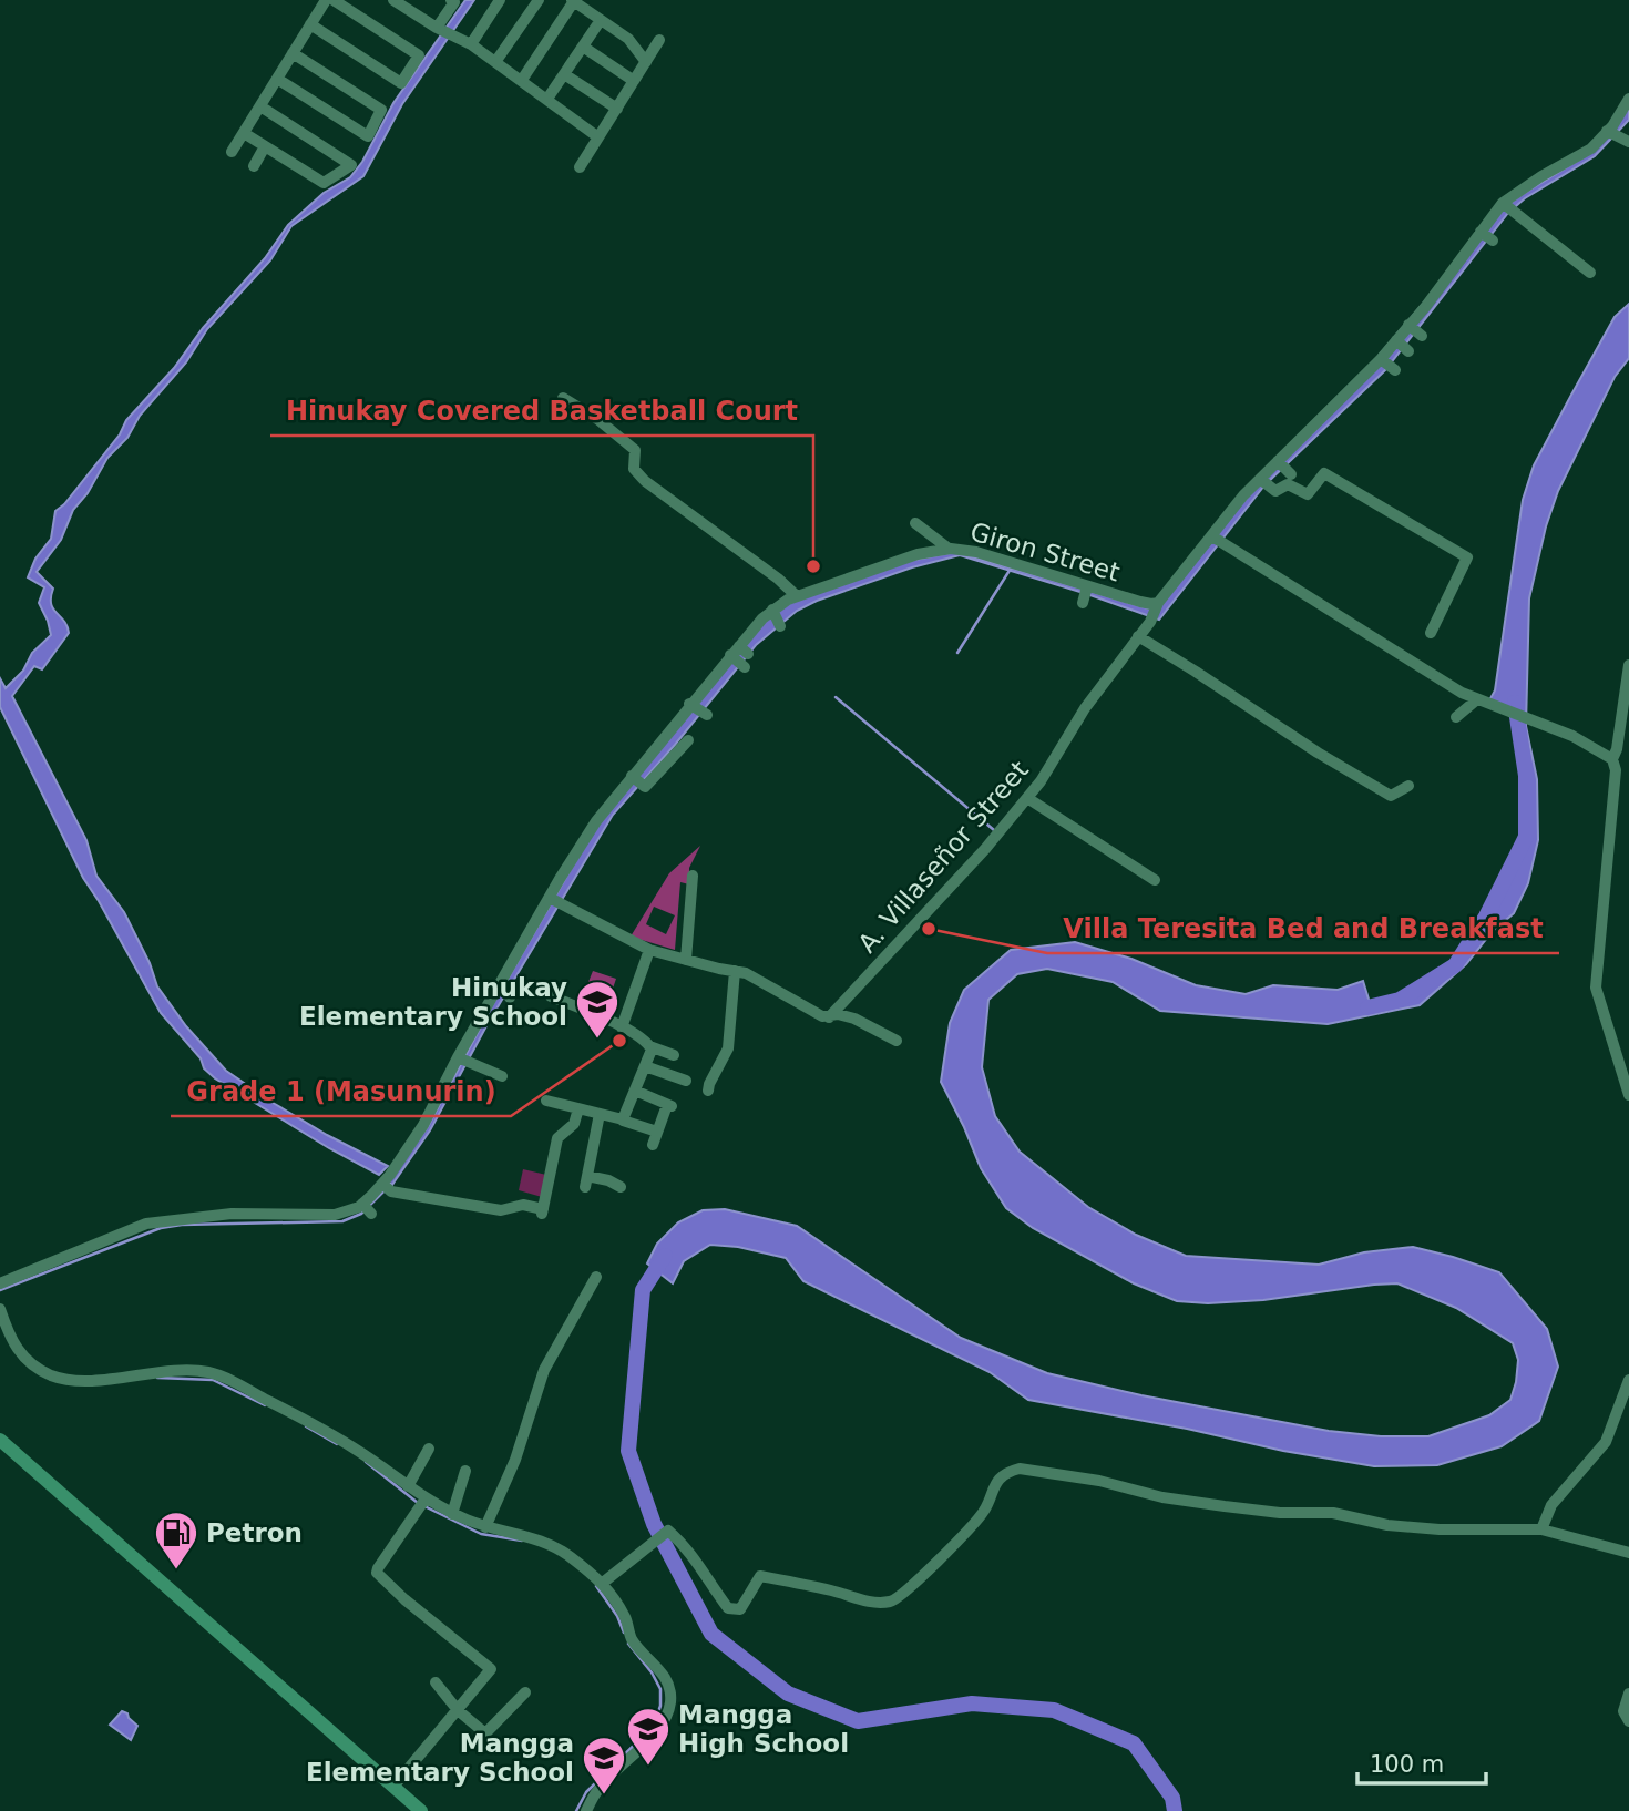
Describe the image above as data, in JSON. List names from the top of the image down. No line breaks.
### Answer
{"streets":{"street":["Giron Street","A. Villaseñor Street"]},"crossings":[["Giron Street","A. Villaseñor Street"]],"places":{"other":["Hinukay Covered Basketball Court","Villa Teresita Bed and Breakfast","Grade 1 (Masunurin)"],"school or university":["Hinukay Elementary School","Mangga High School","Mangga Elementary School"],"fuel station":["Petron"]},"scale_bar":"100 m"}
